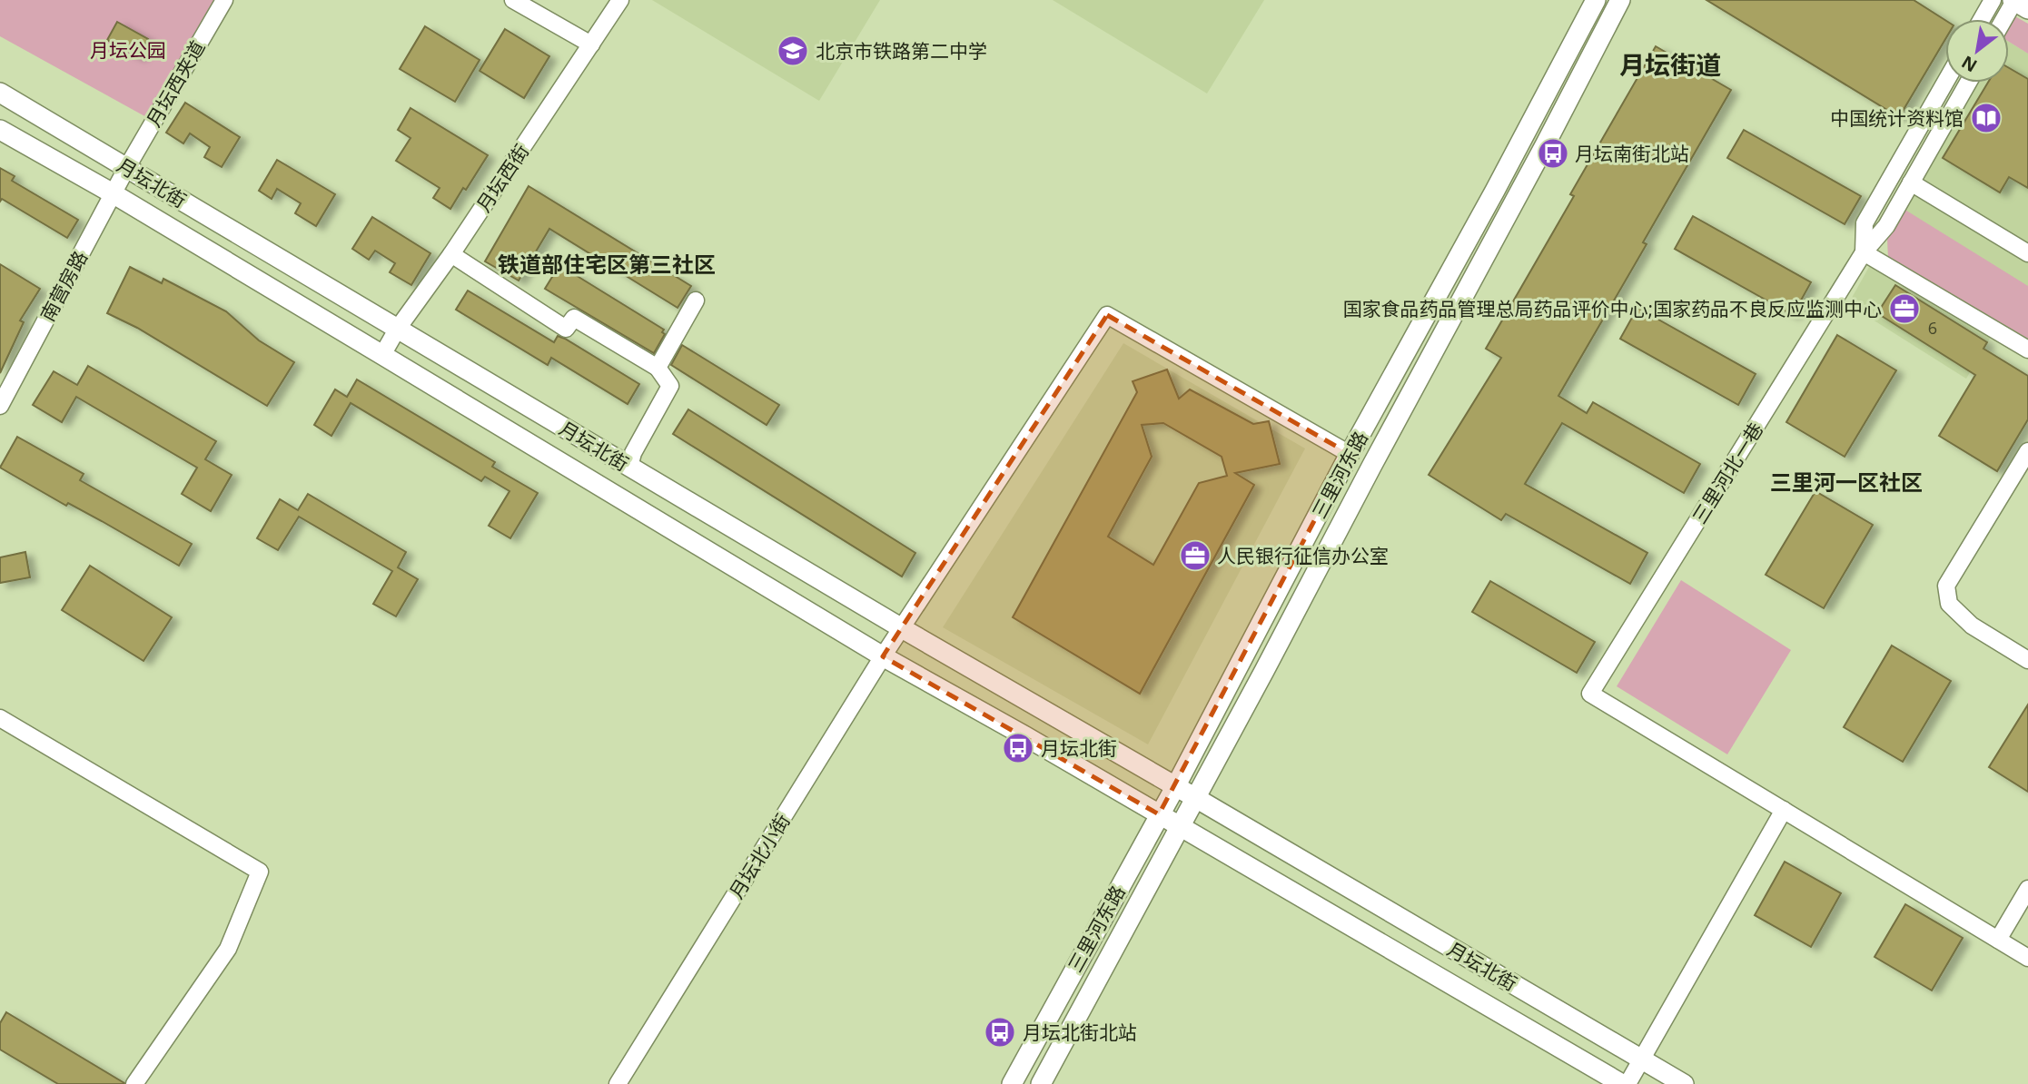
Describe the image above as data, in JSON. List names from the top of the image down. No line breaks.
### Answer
{"streets":{"main road":["月坛北街","三里河东路"],"street":["月坛西夹道","月坛西街","南营房路","三里河北一巷","月坛北小街"]},"crossings":[["月坛西夹道","月坛北街"],["月坛西夹道","南营房路"],["月坛西街","月坛北街"],["月坛北街","南营房路"],["月坛北街","三里河东路"],["月坛北街","月坛北小街"],["三里河东路","月坛北小街"]],"districts":["月坛街道","铁道部住宅区第三社区","三里河一区社区"],"parks":["月坛公园"],"places":{"school or university":["北京市铁路第二中学"],"library":["中国统计资料馆"],"bus stop":["月坛南街北站","月坛北街","月坛北街北站"],"office":["国家食品药品管理总局药品评价中心;国家药品不良反应监测中心","人民银行征信办公室"]},"house_numbers":["6"],"north":"bottom left"}
